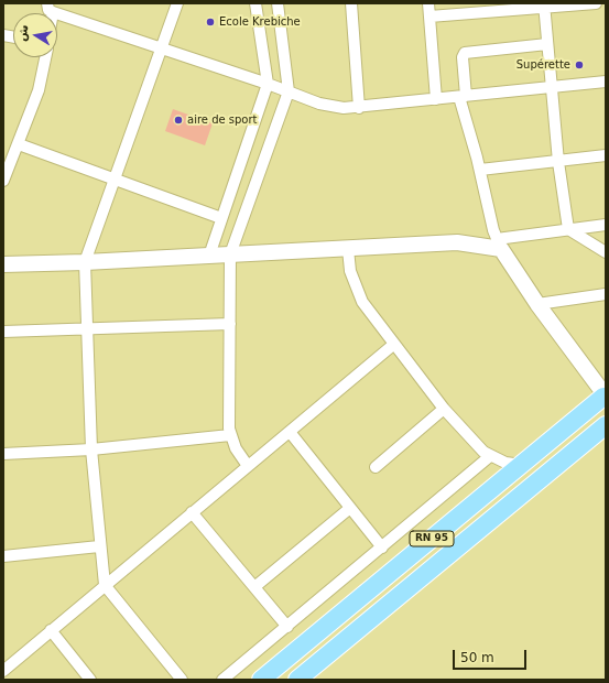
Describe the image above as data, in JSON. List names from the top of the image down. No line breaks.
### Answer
{"streets":{"highway":["RN 95"]},"places":["Ecole Krebiche","Supérette","aire de sport"],"scale_bar":"50 m","north":"left"}
